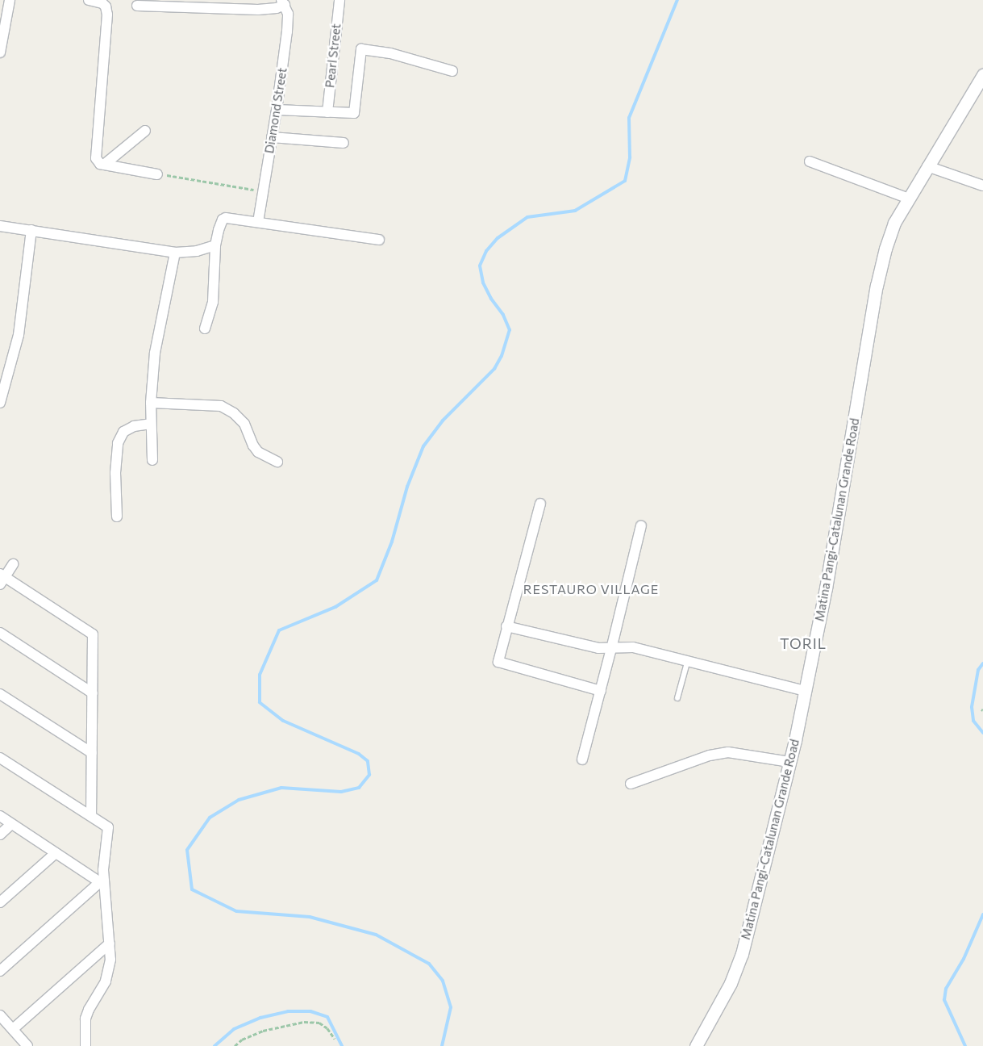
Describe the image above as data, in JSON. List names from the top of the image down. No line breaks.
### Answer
{"streets":{"street":["Pearl Street","Diamond Street","Matina Pangi-Catalunan Grande Road"]},"districts":["RESTAURO VILLAGE","TORIL"]}
